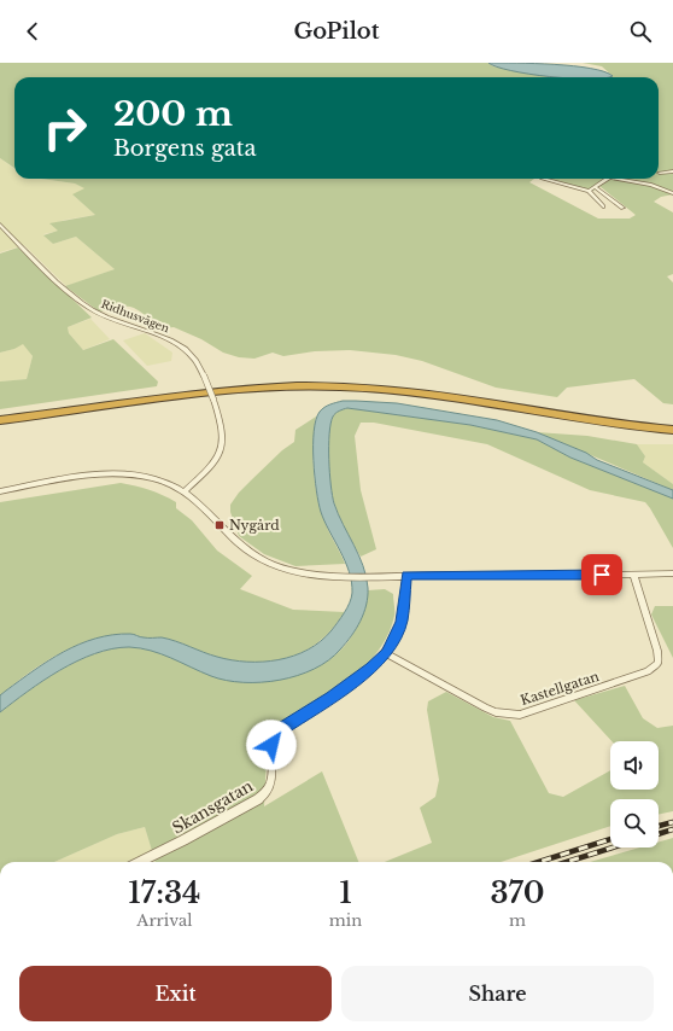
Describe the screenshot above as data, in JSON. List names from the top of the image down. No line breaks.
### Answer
{"streets":{"street":["Ridhusvägen","Kastellgatan","Skansgatan"]},"crossings":[["Kastellgatan","Skansgatan"]],"places":{"transit":["Nygård"]},"page":{"header":"GoPilot","turn":["200 m","Borgens gata"],"eta":["17:34","Arrival","1","min","370","m"],"buttons":["Exit","Share"]}}
